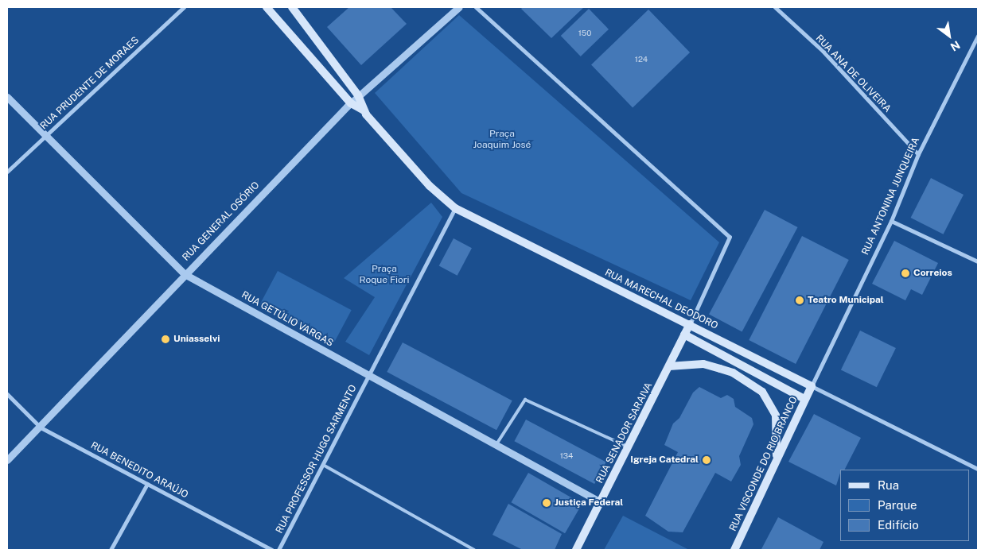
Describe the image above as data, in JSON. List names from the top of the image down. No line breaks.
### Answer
{"streets":{"main road":["RUA MARECHAL DEODORO","RUA SENADOR SARAIVA","RUA VISCONDE DO RIO BRANCO"],"street":["RUA ANA DE OLIVEIRA","RUA PRUDENTE DE MORAES","RUA ANTONINA JUNQUEIRA","RUA GENERAL OSÓRIO","RUA GETÚLIO VARGAS","RUA PROFESSOR HUGO SARMENTO","RUA BENEDITO ARAÚJO"]},"crossings":[["RUA ANA DE OLIVEIRA","RUA ANTONINA JUNQUEIRA"],["RUA PRUDENTE DE MORAES","RUA GETÚLIO VARGAS"],["RUA ANTONINA JUNQUEIRA","RUA MARECHAL DEODORO"],["RUA ANTONINA JUNQUEIRA","RUA VISCONDE DO RIO BRANCO"],["RUA GENERAL OSÓRIO","RUA MARECHAL DEODORO"],["RUA GENERAL OSÓRIO","RUA GETÚLIO VARGAS"],["RUA GENERAL OSÓRIO","RUA BENEDITO ARAÚJO"],["RUA MARECHAL DEODORO","RUA SENADOR SARAIVA"],["RUA MARECHAL DEODORO","RUA VISCONDE DO RIO BRANCO"],["RUA GETÚLIO VARGAS","RUA SENADOR SARAIVA"],["RUA GETÚLIO VARGAS","RUA PROFESSOR HUGO SARMENTO"]],"parks":["Praça Joaquim José","Praça Roque Fiori"],"places":["Correios","Teatro Municipal","Uniasselvi","Igreja Catedral","Justiça Federal"],"house_numbers":["150","124","134"],"legend":["Rua","Parque","Edifício"],"north":"bottom right"}
